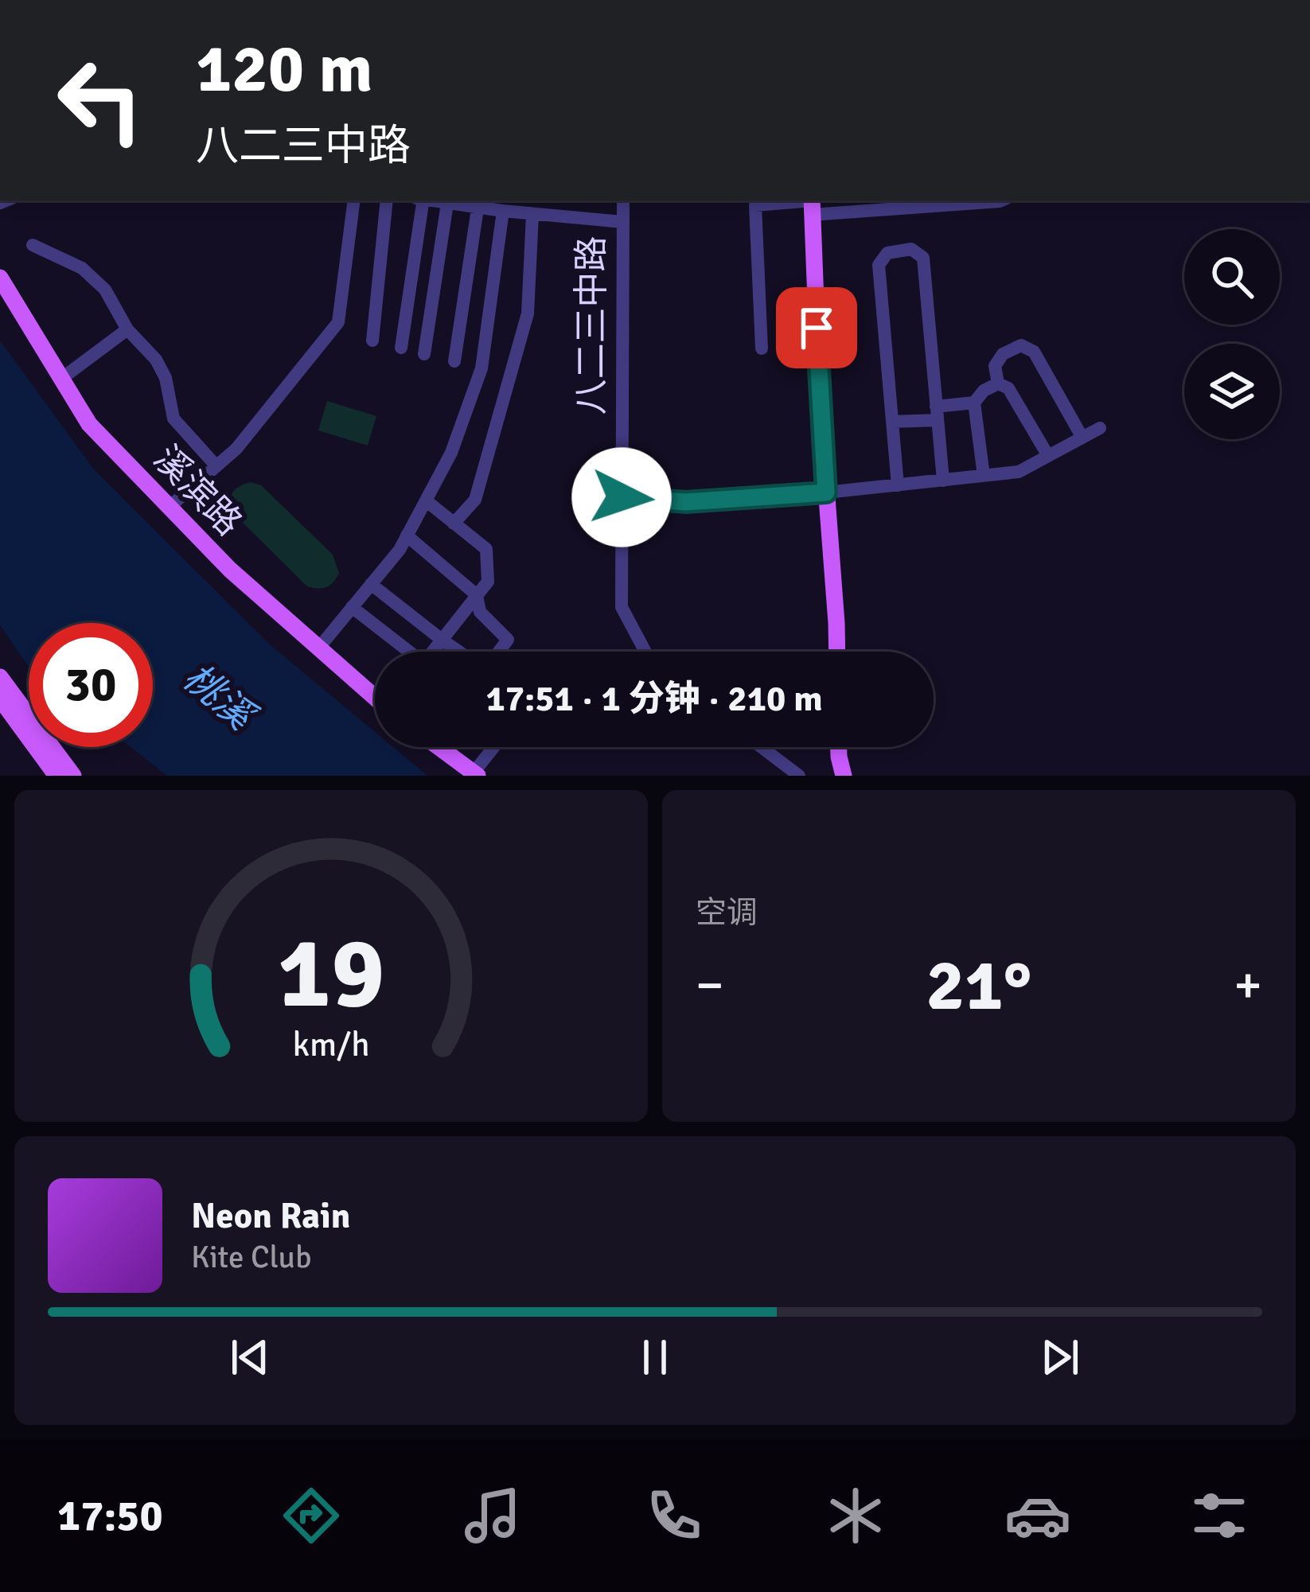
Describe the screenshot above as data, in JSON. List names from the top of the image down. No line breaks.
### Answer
{"streets":{"main road":["溪滨路"],"street":["八二三中路"]},"water":["桃溪"],"page":{"turn":["120 m","八二三中路"],"limit":"30","trip":"17:51 · 1 分钟 · 210 m","tile":"空调","heat":["−","21°","+"],"song":["Neon Rain","Kite Club"],"tabs":"17:50","gauge":["19","km/h"]}}
